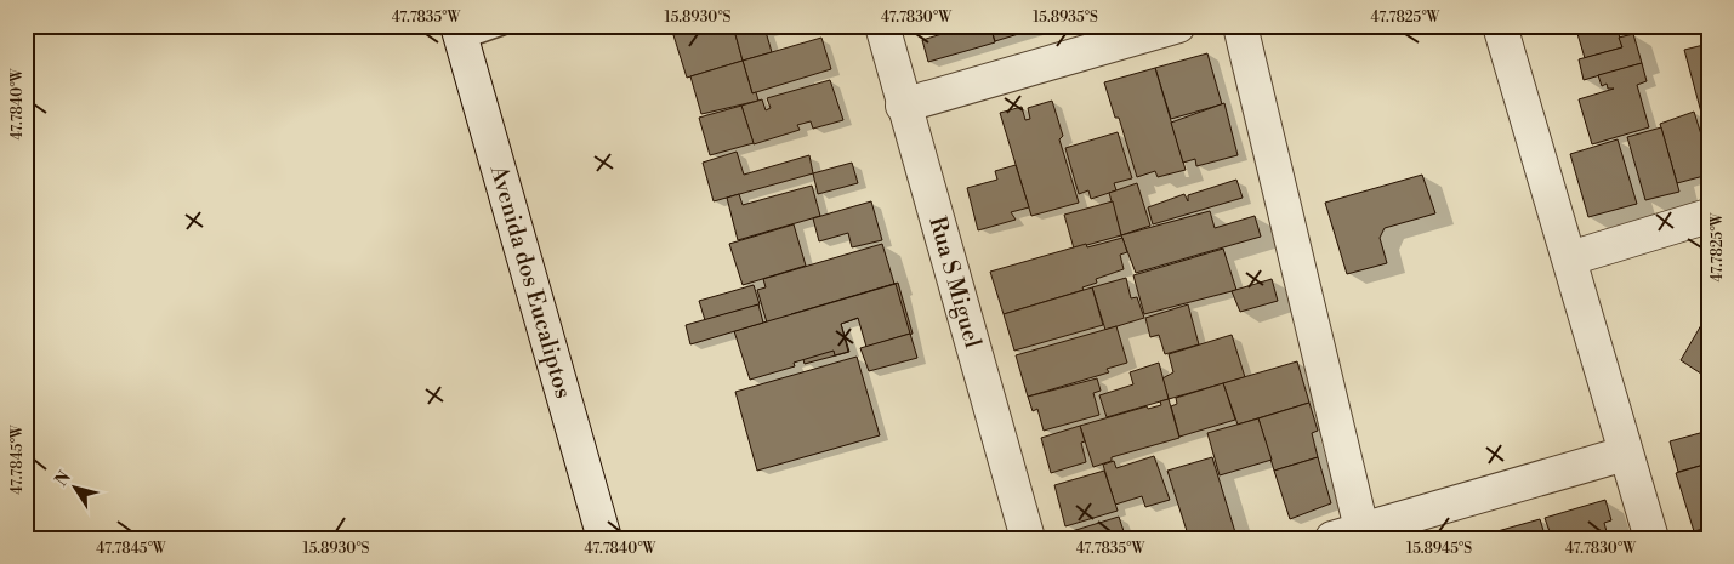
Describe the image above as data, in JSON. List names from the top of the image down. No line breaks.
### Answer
{"streets":{"street":["Avenida dos Eucaliptos","Rua S Miguel"]},"north":"top left","coordinates":["47.7835°W","15.8930°S","47.7830°W","15.8935°S","47.7825°W","47.7840°W","47.7845°W","15.8945°S"]}
